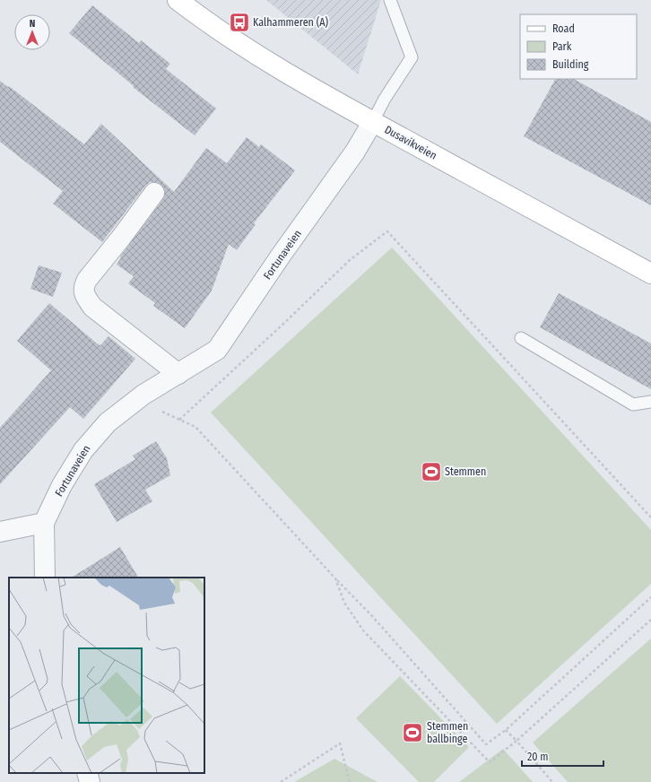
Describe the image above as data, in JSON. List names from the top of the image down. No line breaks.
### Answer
{"streets":{"main road":["Dusavikveien"],"street":["Fortunaveien"]},"crossings":[["Dusavikveien","Fortunaveien"]],"places":{"bus stop":["Kalhammeren (A)"],"sports":["Stemmen","Stemmen ballbinge"]},"legend":["Road","Park","Building"],"scale_bar":"20 m","north":"top"}
